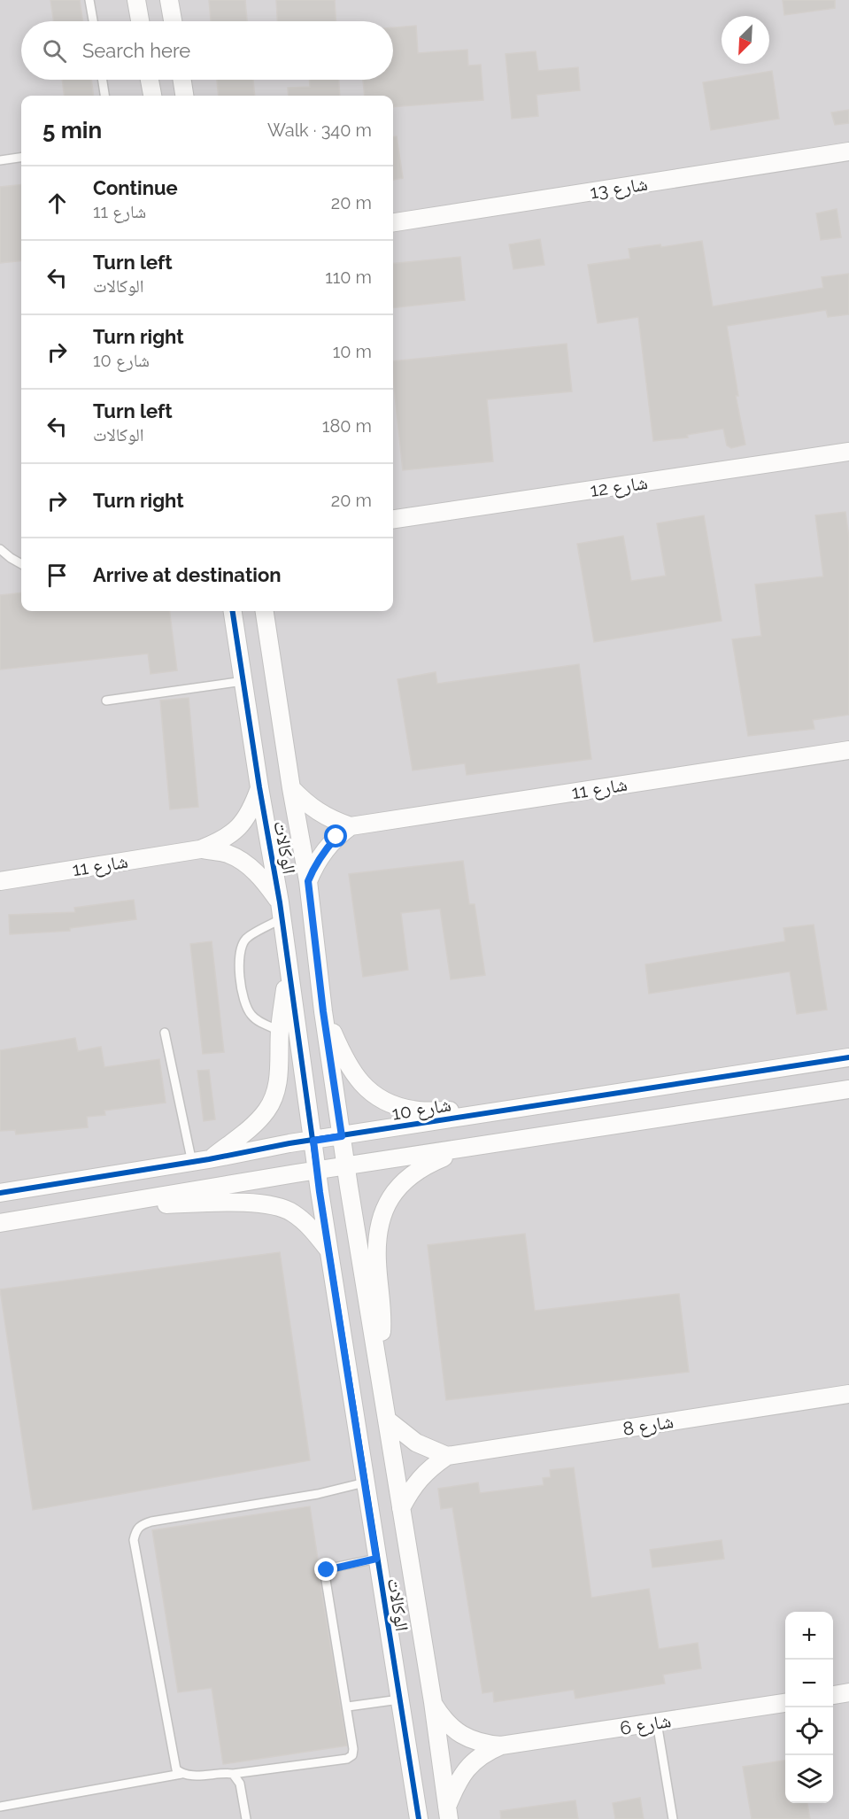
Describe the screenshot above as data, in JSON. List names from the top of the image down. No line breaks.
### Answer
{"streets":{"street":["شارع 13","شارع 12","شارع 11","الوكالات","شارع 10","شارع 8","شارع 6"]},"crossings":[["شارع 11","الوكالات"],["الوكالات","شارع 10"],["الوكالات","شارع 8"],["الوكالات","شارع 6"]],"north":"bottom left","page":{"search":"Search here","heading":["5 min","Walk · 340 m"],"list":[["Continue","شارع 11","20 m"],["Turn left","الوكالات","110 m"],["Turn right","شارع 10","10 m"],["Turn left","الوكالات","180 m"],["Turn right","20 m"],"Arrive at destination"],"map_buttons":["+","−"]}}
